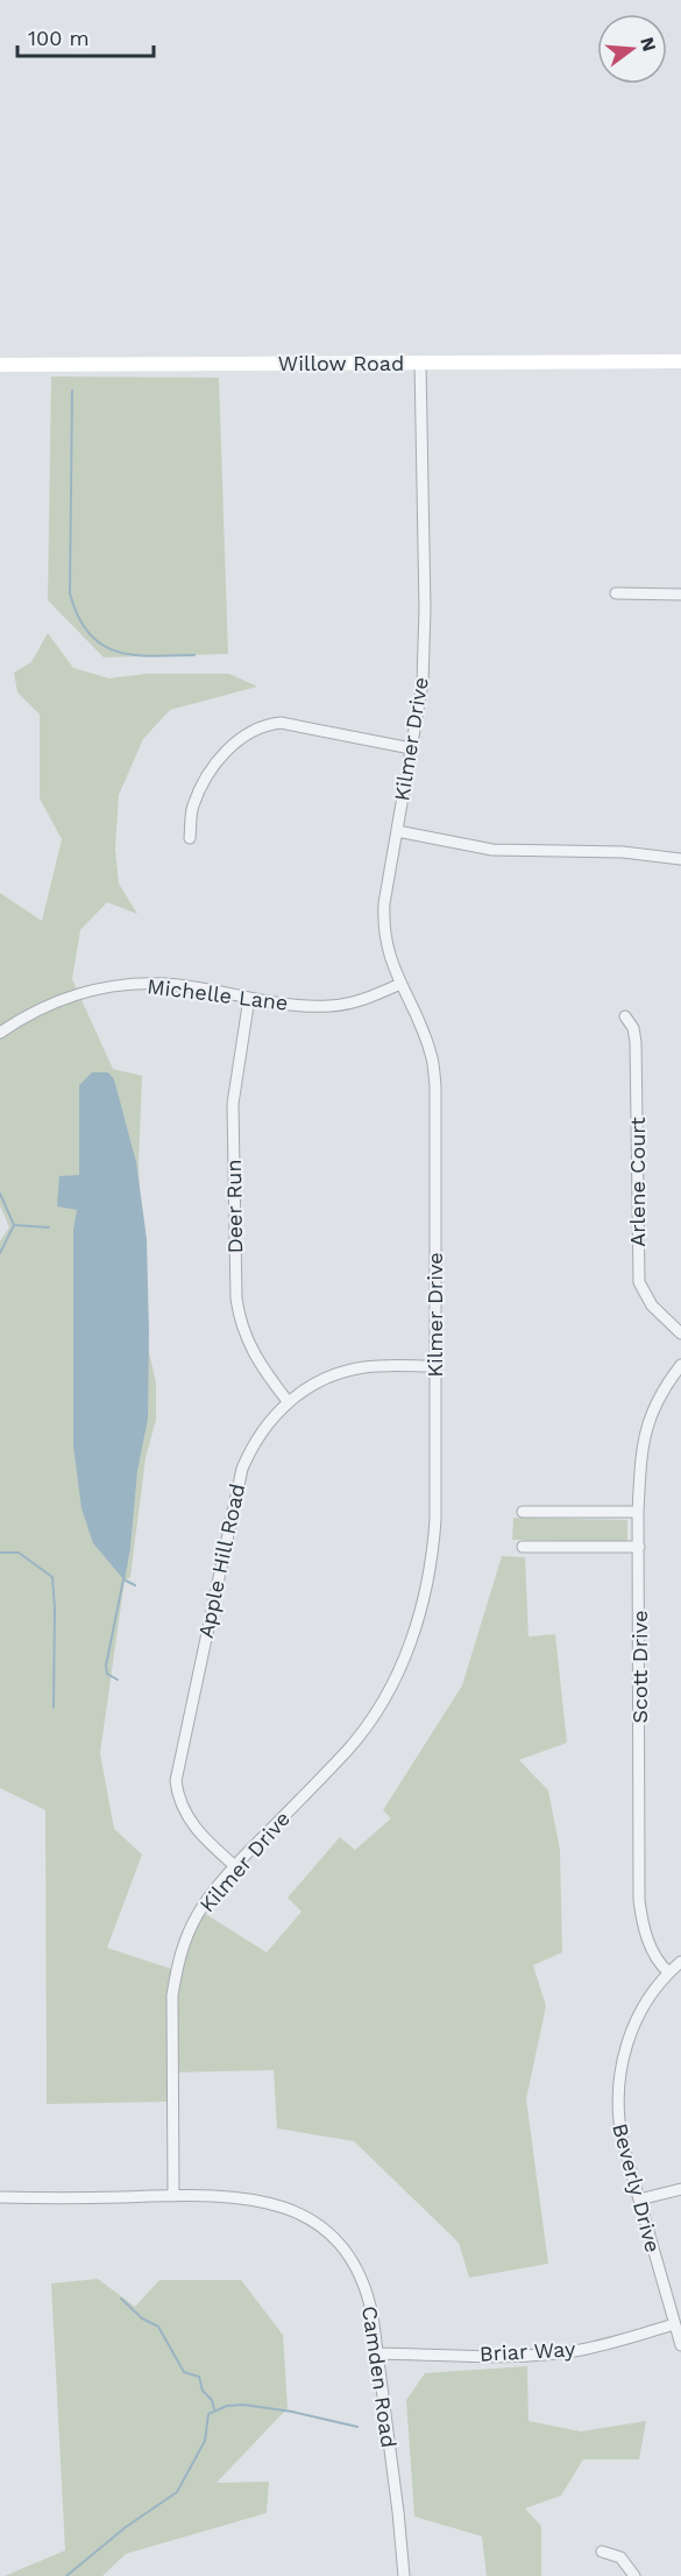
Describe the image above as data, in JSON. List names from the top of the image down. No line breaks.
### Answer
{"streets":{"street":["Willow Road","Kilmer Drive","Michelle Lane","Arlene Court","Deer Run","Apple Hill Road","Scott Drive","Beverly Drive","Briar Way","Camden Road"]},"crossings":[["Willow Road","Kilmer Drive"],["Kilmer Drive","Michelle Lane"],["Kilmer Drive","Apple Hill Road"],["Kilmer Drive","Camden Road"],["Michelle Lane","Deer Run"],["Deer Run","Apple Hill Road"],["Scott Drive","Beverly Drive"],["Beverly Drive","Briar Way"],["Briar Way","Camden Road"]],"scale_bar":"100 m","north":"right"}
